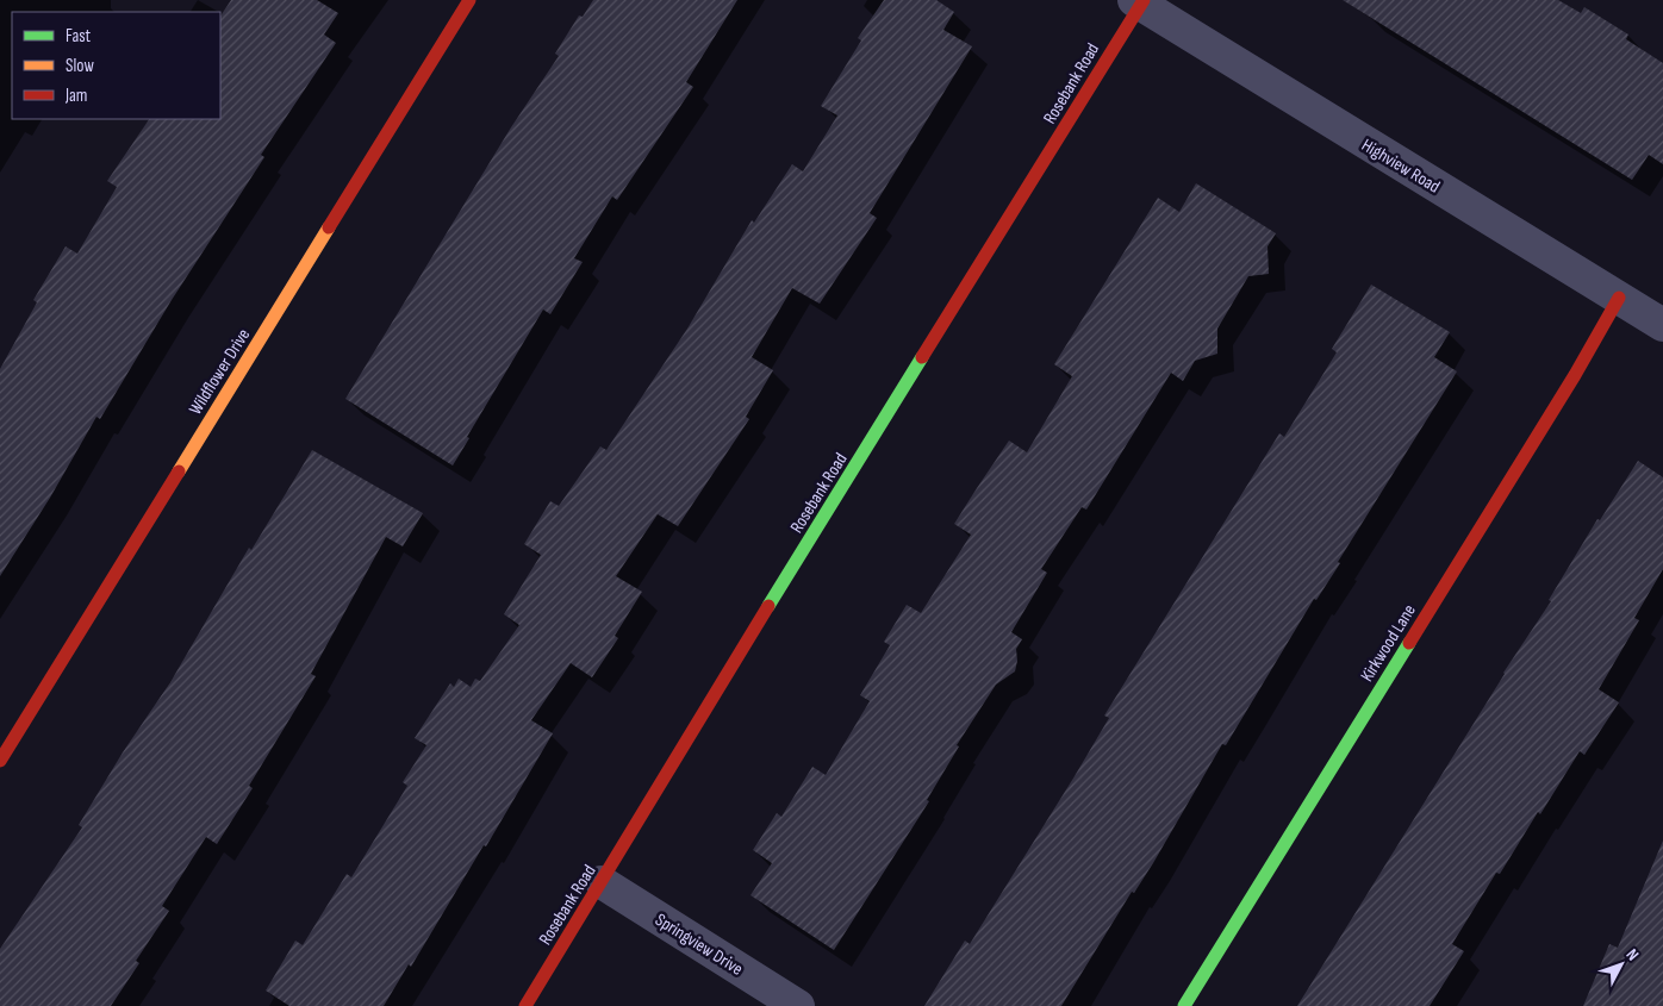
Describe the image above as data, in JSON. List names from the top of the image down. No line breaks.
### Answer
{"streets":{"street":["Rosebank Road","Highview Road","Wildflower Drive","Kirkwood Lane","Springview Drive"]},"crossings":[["Rosebank Road","Highview Road"],["Rosebank Road","Springview Drive"],["Highview Road","Kirkwood Lane"]],"legend":["Fast","Slow","Jam"],"north":"top right"}
